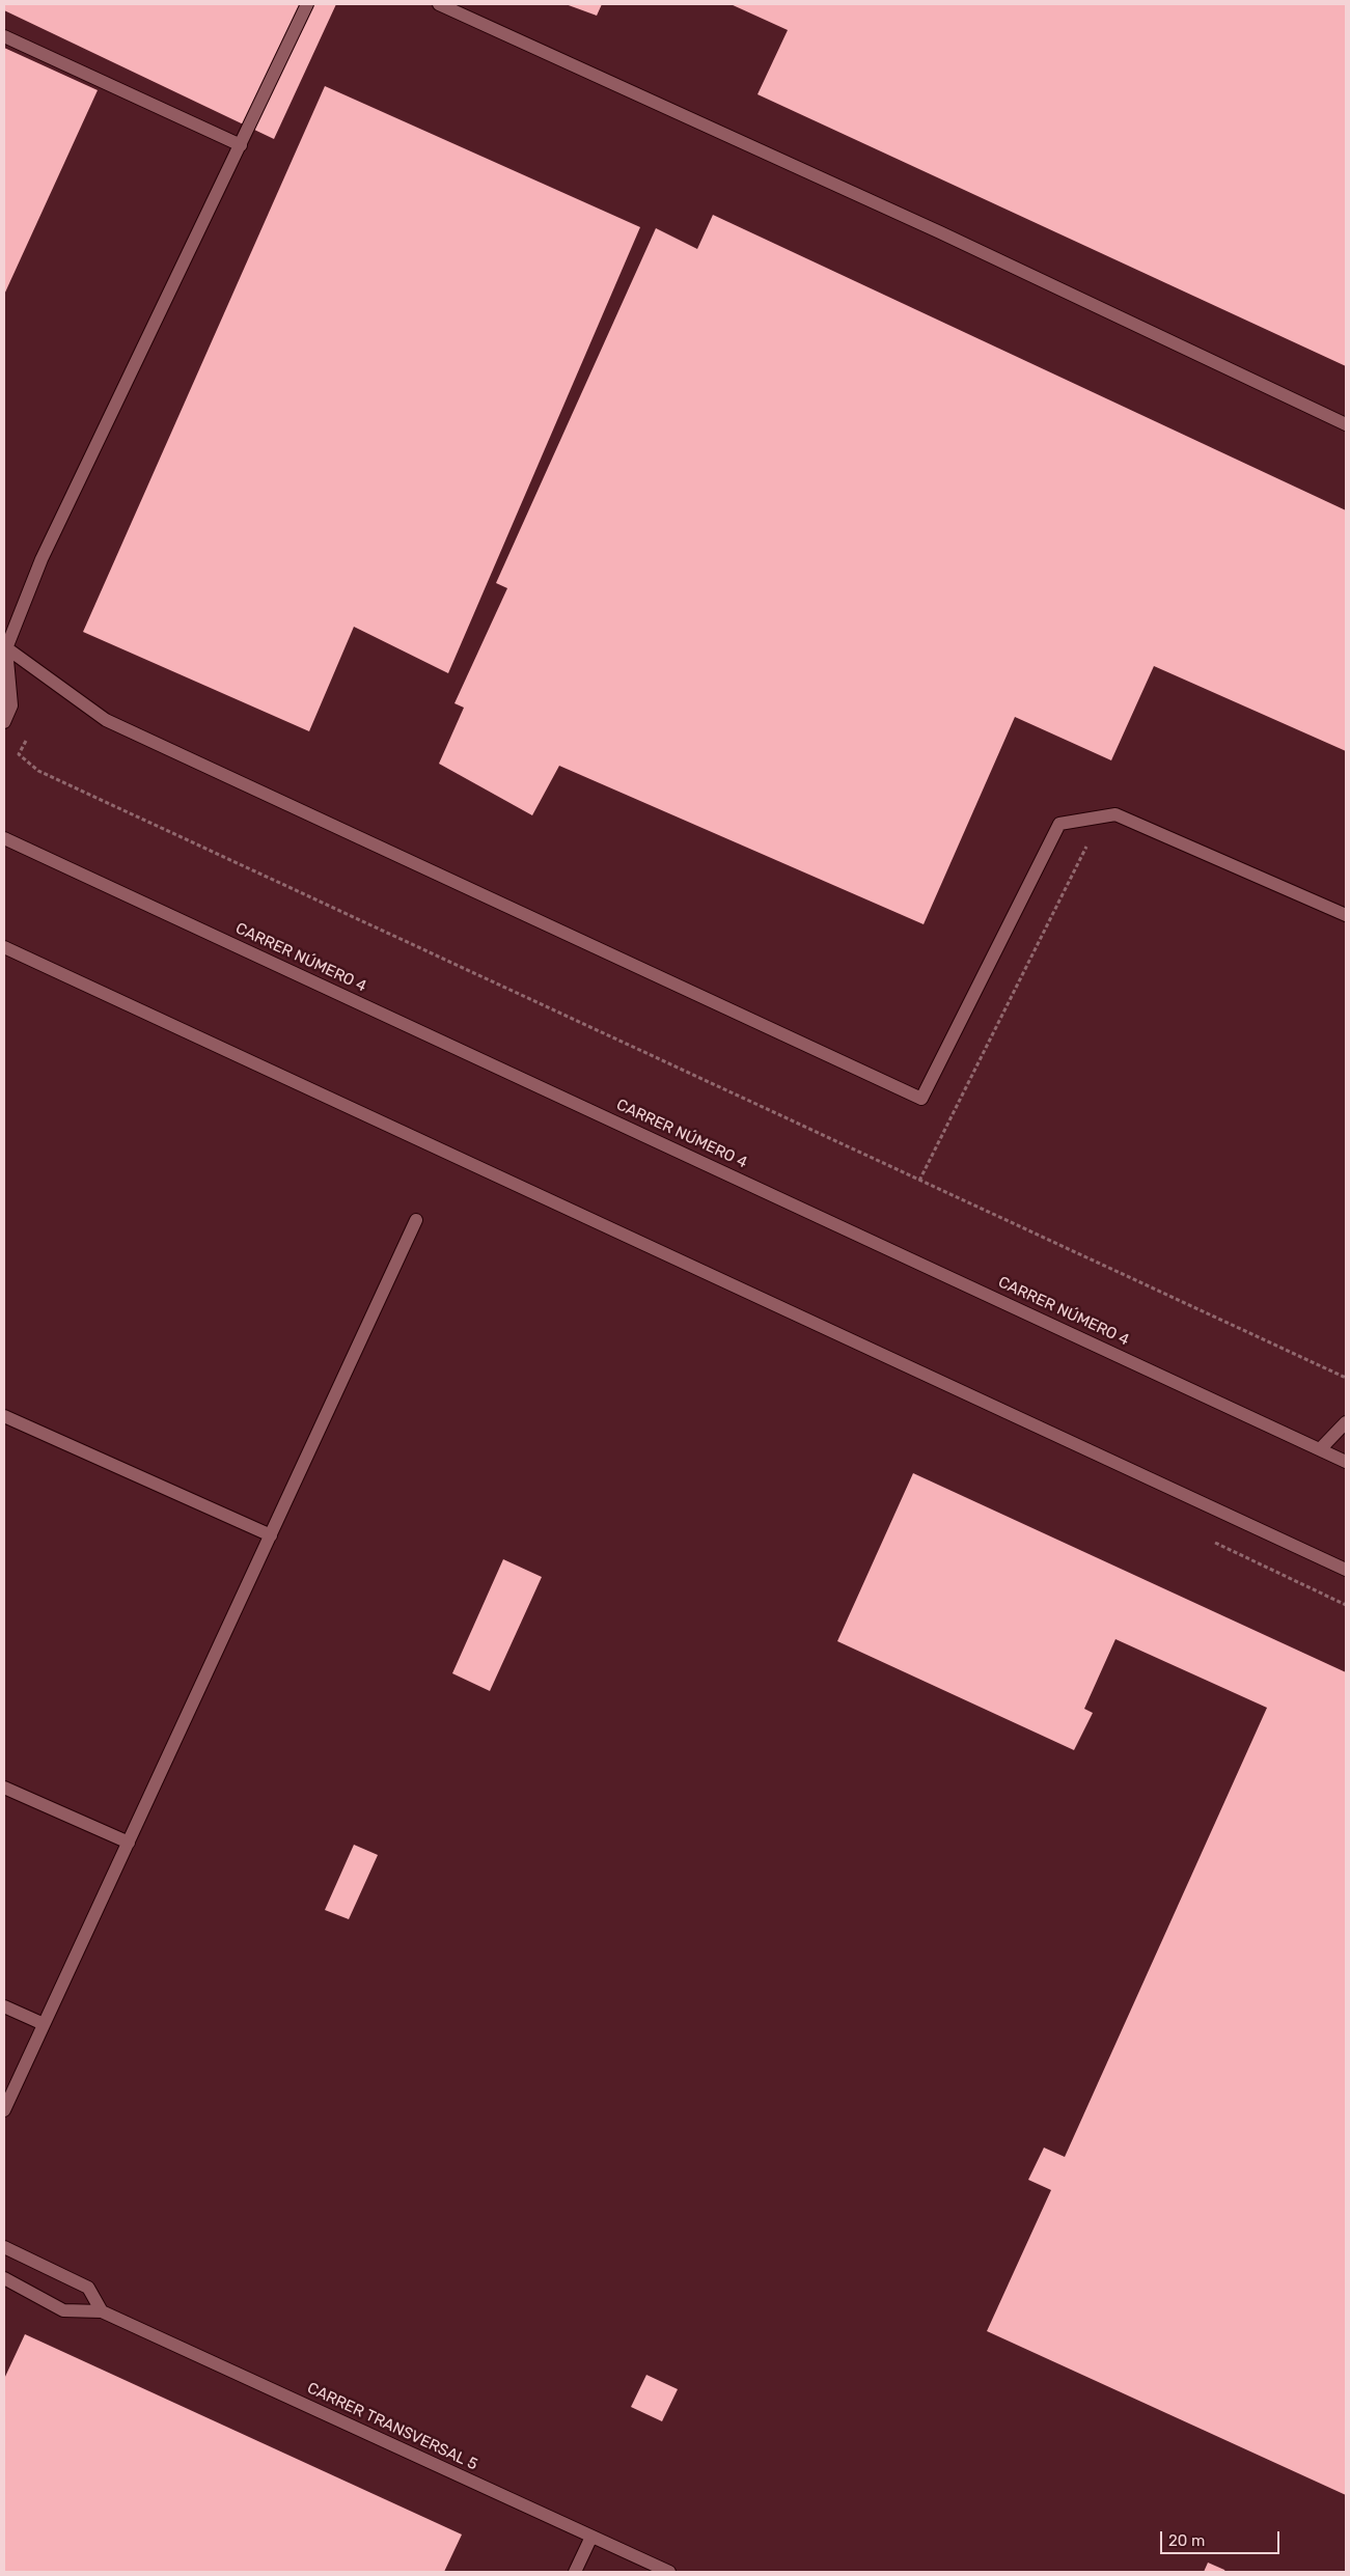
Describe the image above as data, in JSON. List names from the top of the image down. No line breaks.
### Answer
{"streets":{"street":["CARRER NÚMERO 4","CARRER TRANSVERSAL 5"]},"scale_bar":"20 m"}
